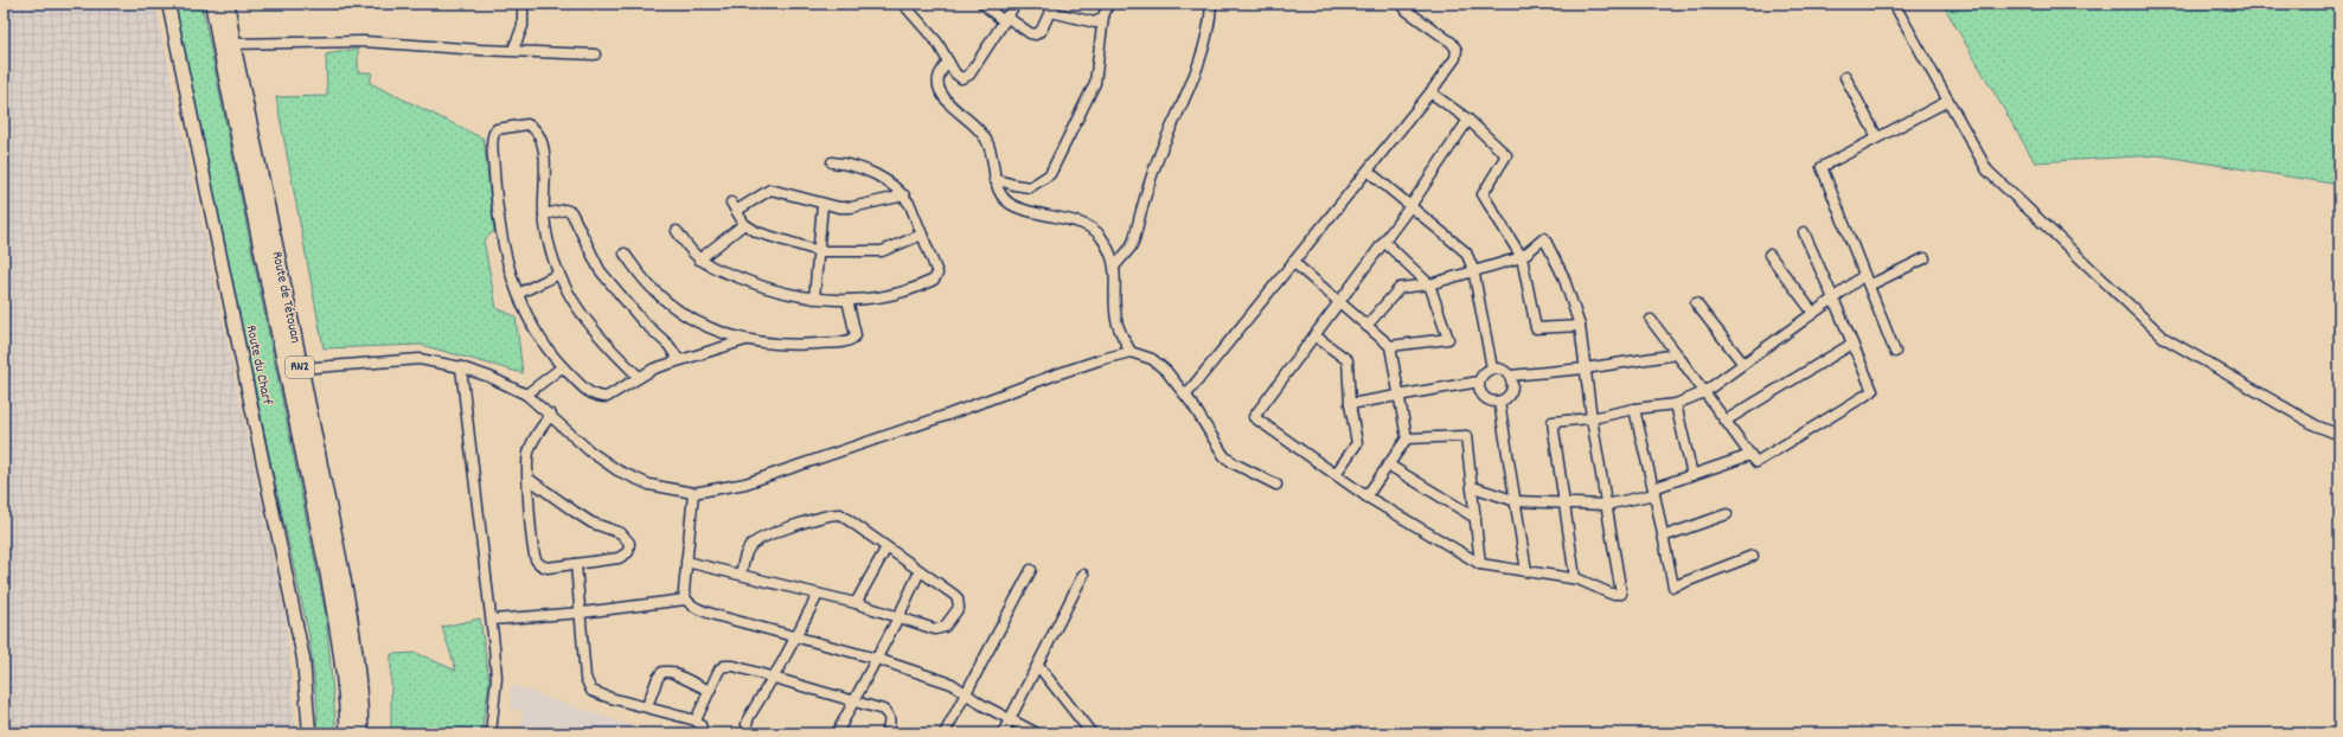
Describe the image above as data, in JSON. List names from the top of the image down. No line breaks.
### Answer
{"streets":{"highway":["Route de Tétouan","RN2"],"street":["Route du Charf"]}}
